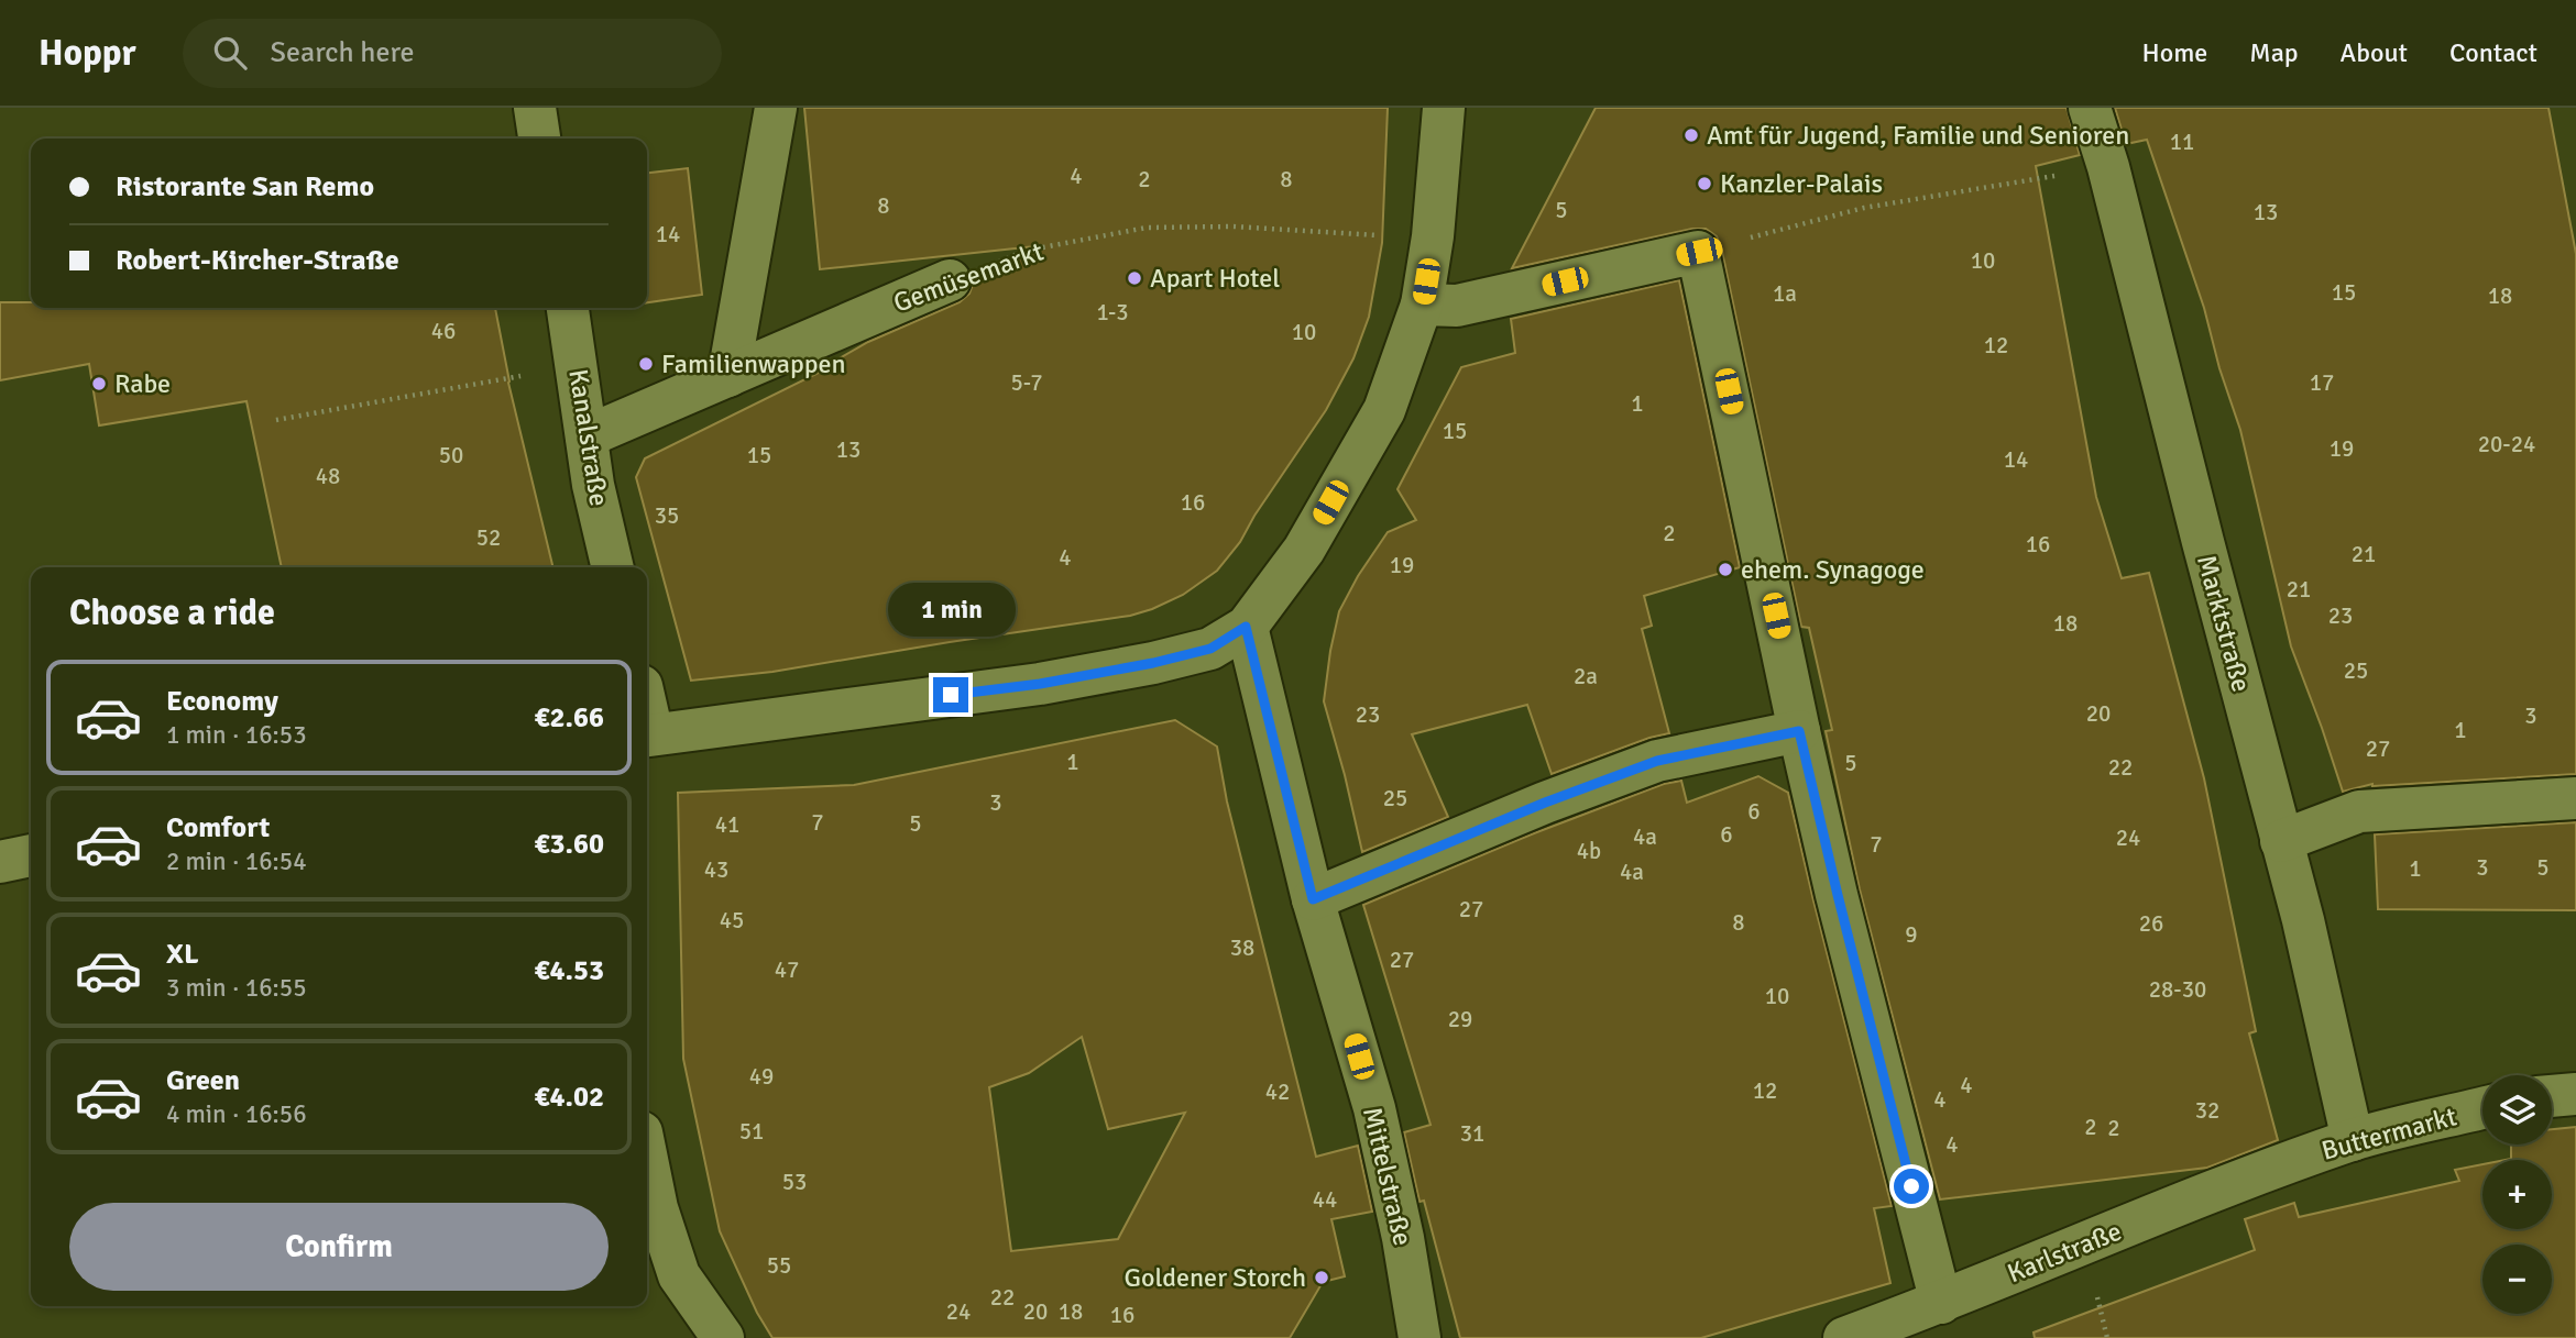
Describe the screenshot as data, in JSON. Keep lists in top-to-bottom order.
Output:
{
  "streets": {
    "street": [
      "Gemüsemarkt",
      "Kanalstraße",
      "Marktstraße",
      "Buttermarkt",
      "Mittelstraße",
      "Karlstraße"
    ]
  },
  "crossings": [
    ["Gemüsemarkt", "Kanalstraße"],
    ["Marktstraße", "Buttermarkt"],
    ["Buttermarkt", "Karlstraße"]
  ],
  "places": [
    "Amt für Jugend, Familie und Senioren",
    "Kanzler-Palais",
    "Apart Hotel",
    "Familienwappen",
    "Rabe",
    "ehem. Synagoge",
    "Goldener Storch"
  ],
  "house_numbers": [
    "11",
    "4",
    "2",
    "8",
    "8",
    "5",
    "13",
    "14",
    "10",
    "15",
    "1a",
    "18",
    "1-3",
    "46",
    "10",
    "12",
    "5-7",
    "17",
    "1",
    "15",
    "20-24",
    "19",
    "13",
    "50",
    "15",
    "14",
    "48",
    "16",
    "35",
    "2",
    "52",
    "16",
    "21",
    "4",
    "19",
    "21",
    "23",
    "18",
    "25",
    "2a",
    "20",
    "23",
    "3",
    "1",
    "27",
    "1",
    "5",
    "22",
    "25",
    "3",
    "6",
    "7",
    "5",
    "41",
    "6",
    "4a",
    "24",
    "7",
    "4b",
    "3",
    "5",
    "1",
    "43",
    "4a",
    "27",
    "45",
    "8",
    "26",
    "9",
    "38",
    "27",
    "47",
    "28-30",
    "10",
    "29",
    "49",
    "4",
    "12",
    "42",
    "4",
    "32",
    "2",
    "2",
    "51",
    "31",
    "4",
    "53",
    "44",
    "55",
    "22",
    "24",
    "20",
    "18",
    "16"
  ],
  "page": {
    "header": "Hoppr",
    "search": "Search here",
    "nav": [
      "Home",
      "Map",
      "About",
      "Contact"
    ],
    "banner": ["Ristorante San Remo", "Robert-Kircher-Straße"],
    "heading": "Choose a ride",
    "bubble": "1 min",
    "list": [
      {
        "name": "Economy",
        "note": "1 min · 16:53",
        "value": "€2.66"
      },
      {
        "name": "Comfort",
        "note": "2 min · 16:54",
        "value": "€3.60"
      },
      {
        "name": "XL",
        "note": "3 min · 16:55",
        "value": "€4.53"
      },
      {
        "name": "Green",
        "note": "4 min · 16:56",
        "value": "€4.02"
      }
    ],
    "map_buttons": ["+", "−"],
    "buttons": "Confirm"
  }
}
